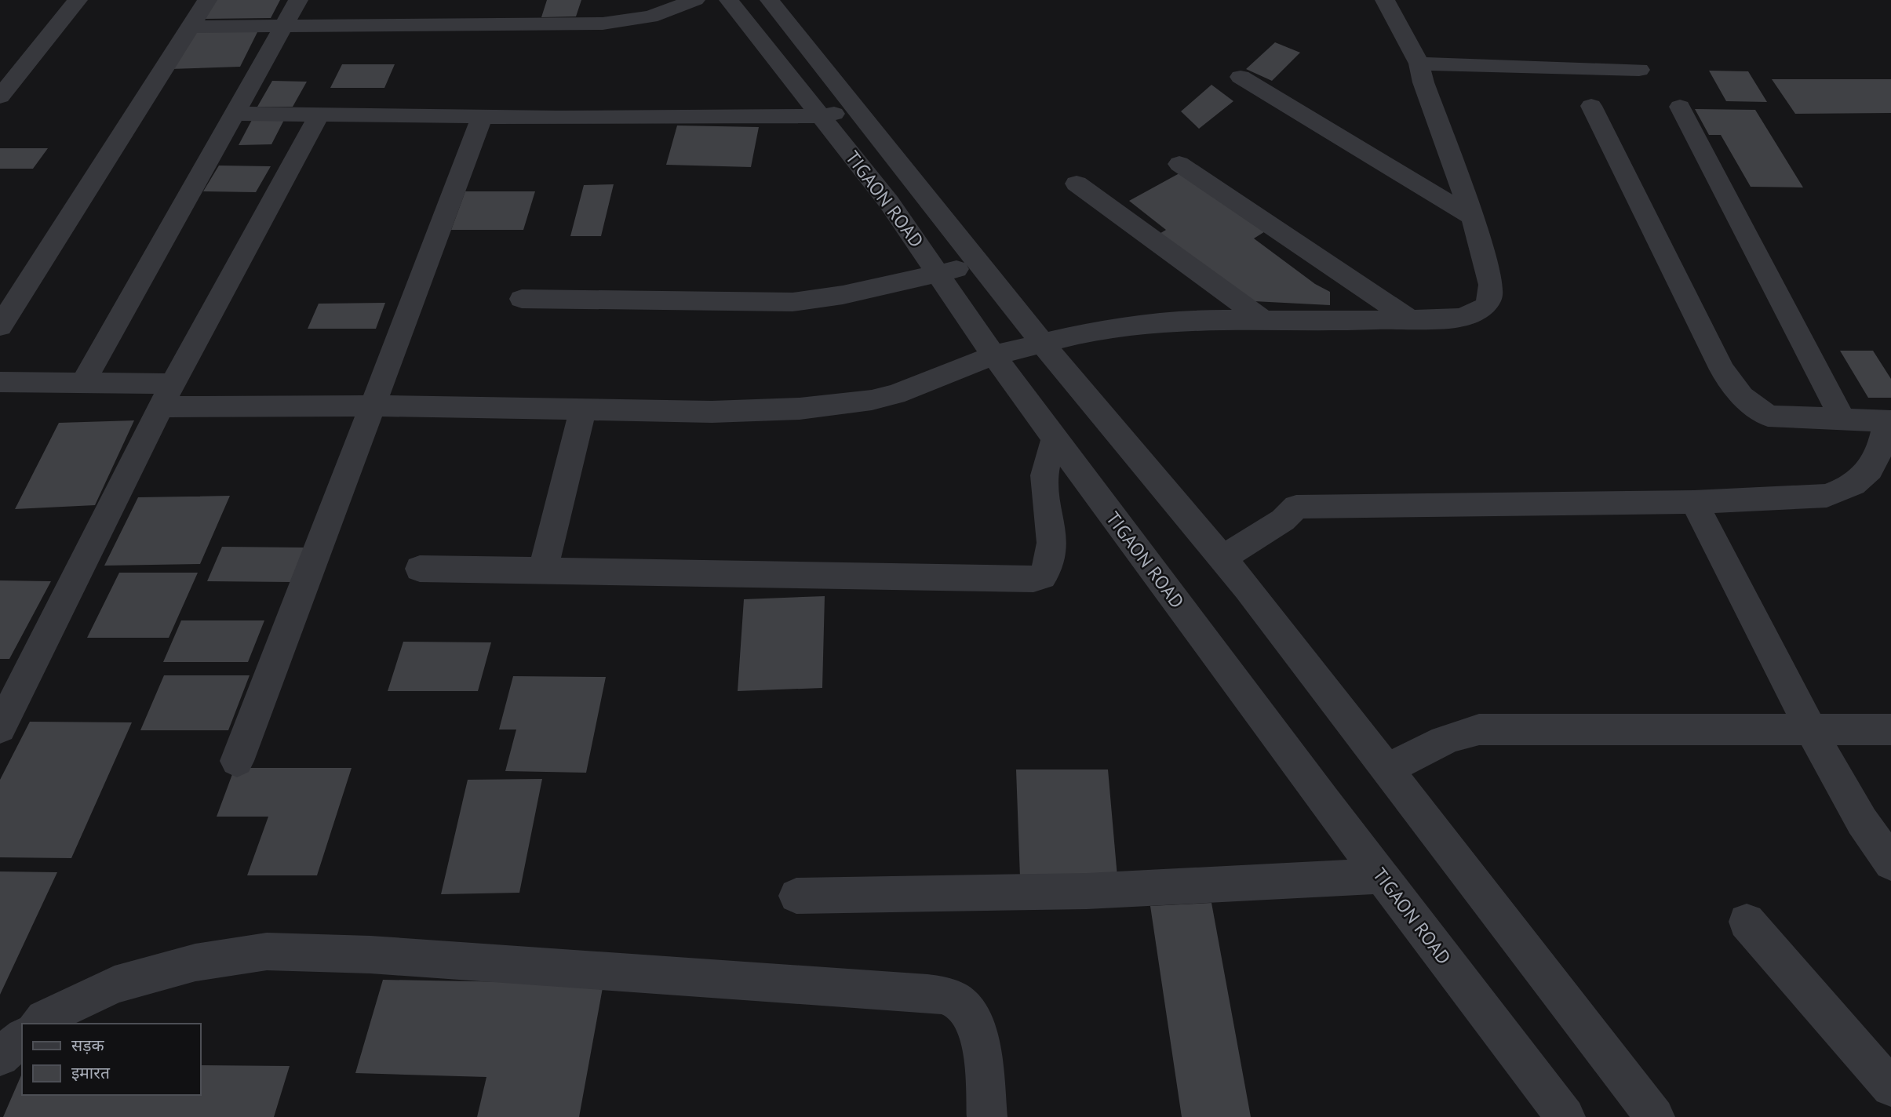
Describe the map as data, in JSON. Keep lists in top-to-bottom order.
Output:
{
  "streets": {
    "street": ["TIGAON ROAD"]
  },
  "legend": ["सड़क", "इमारत"]
}
